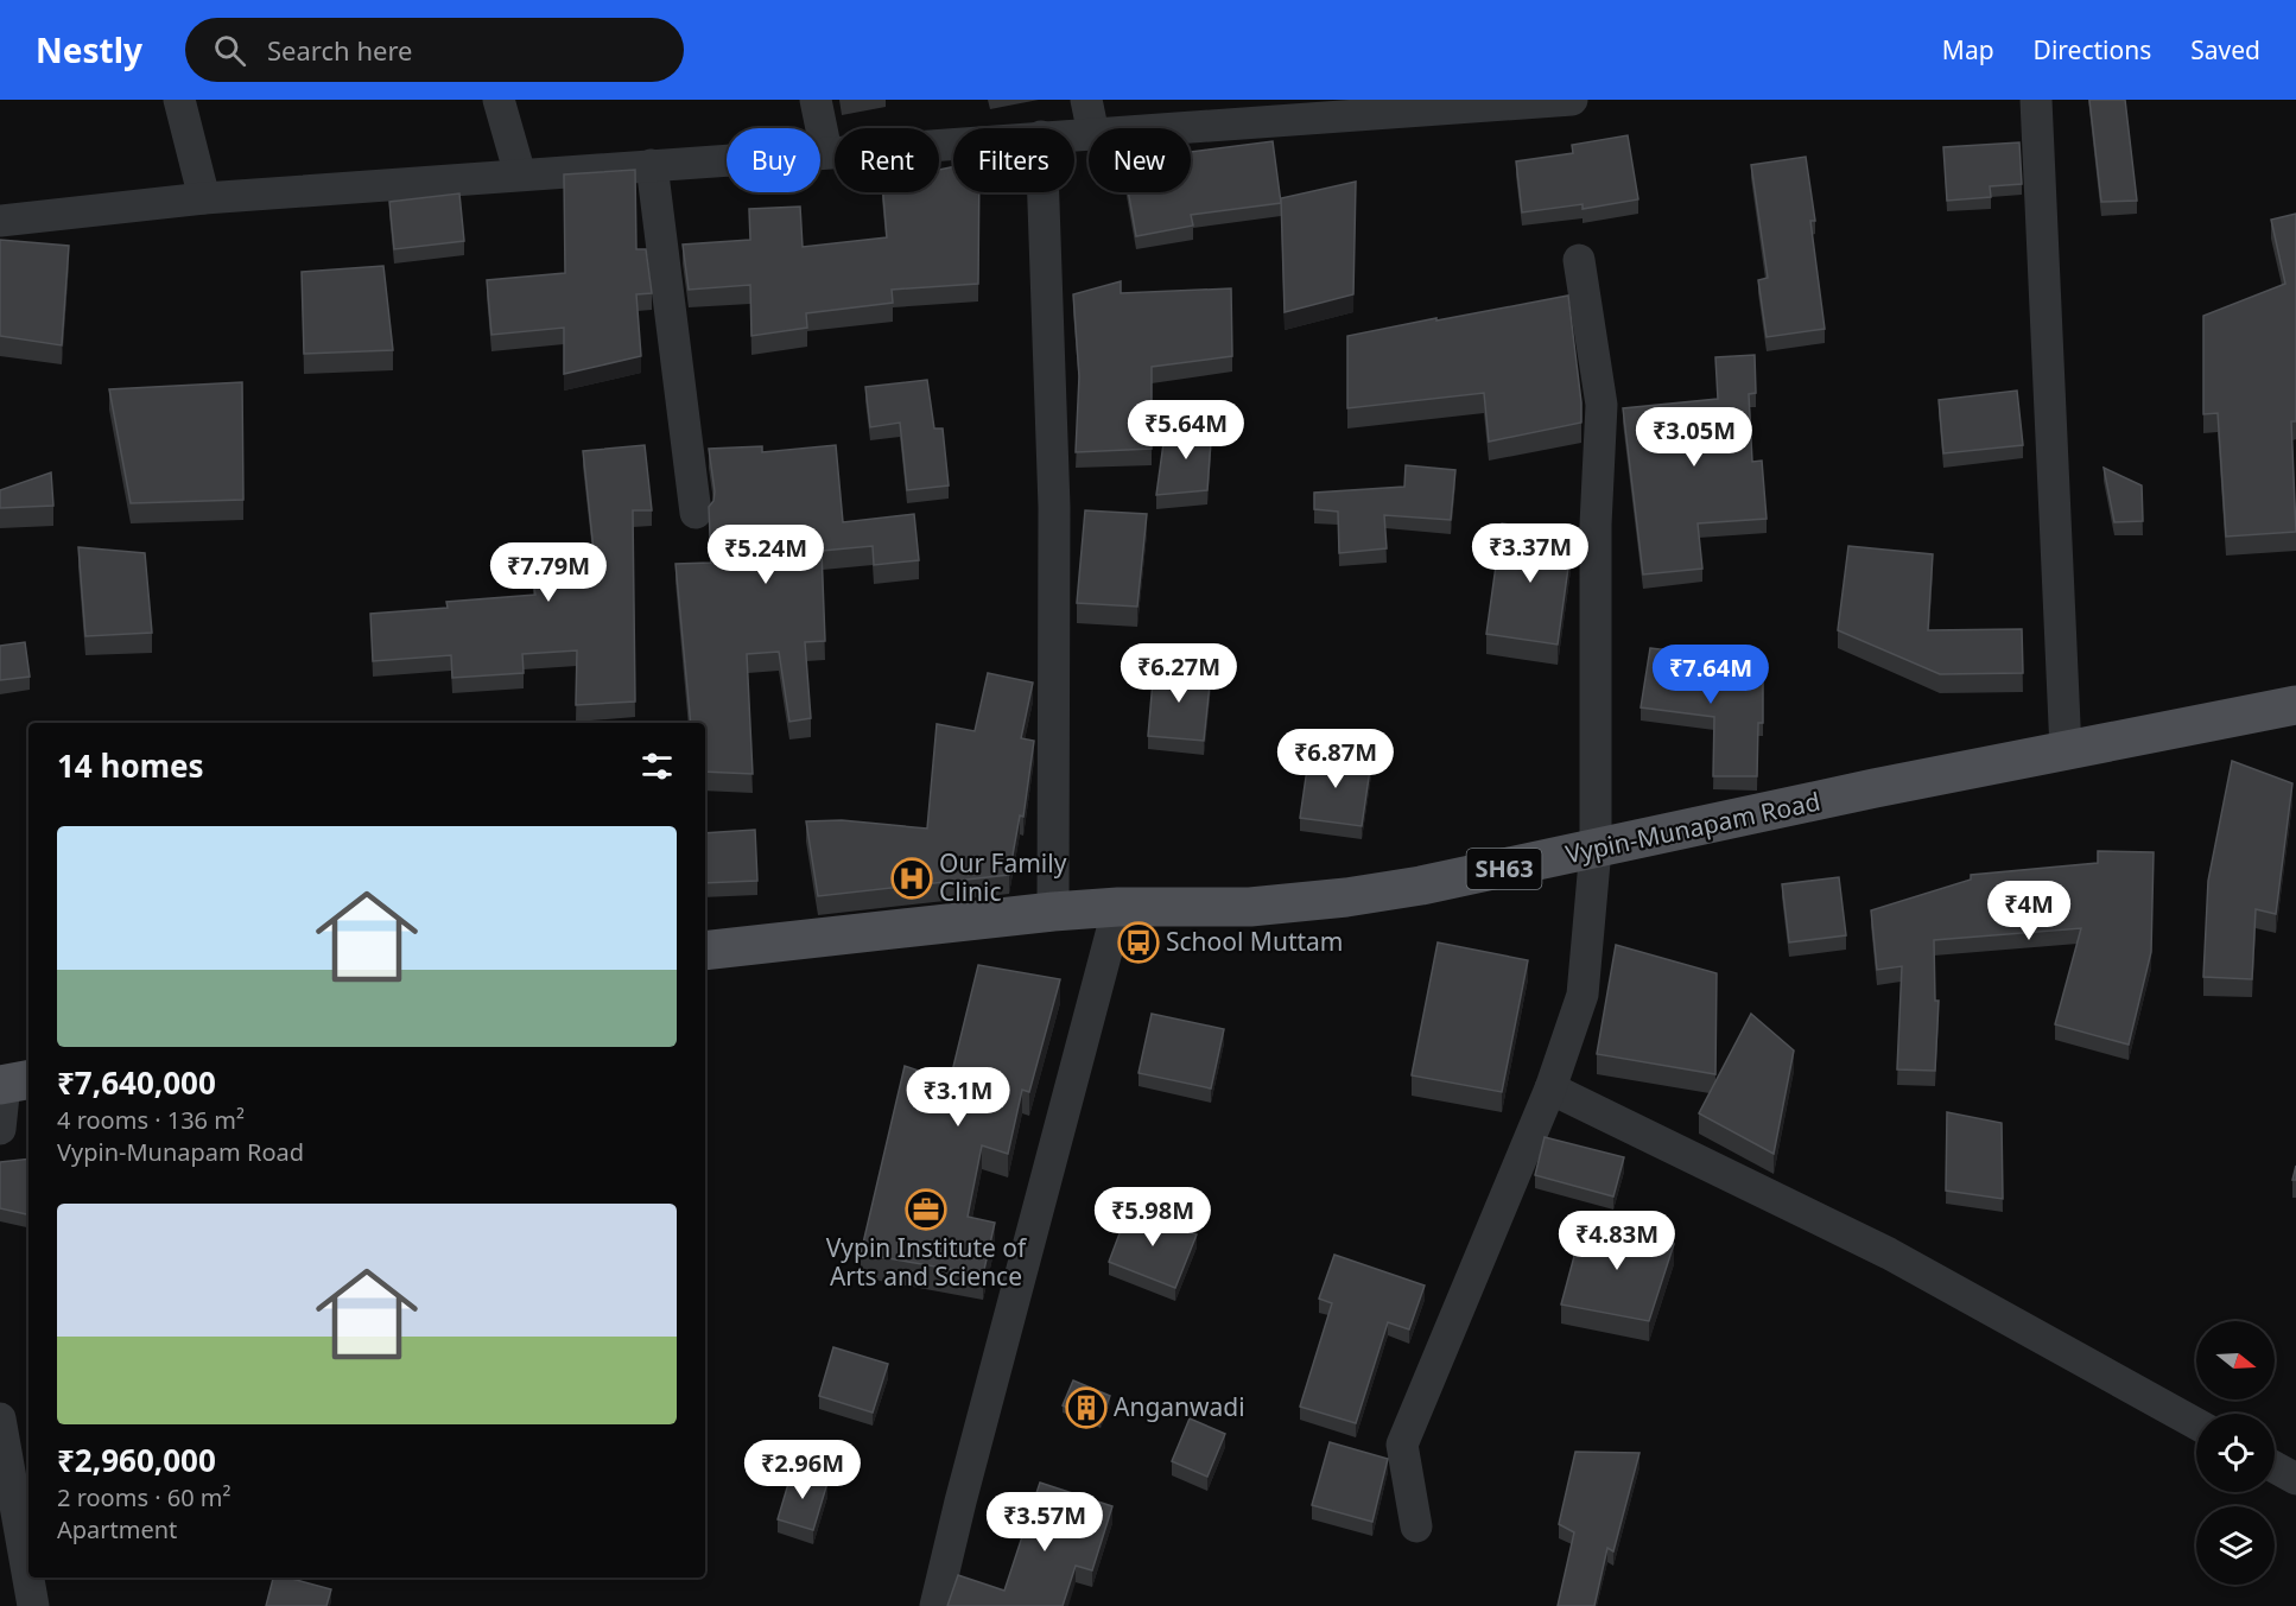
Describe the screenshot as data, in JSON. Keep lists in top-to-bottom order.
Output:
{
  "streets": {
    "main road": ["Vypin-Munapam Road", "SH63"]
  },
  "places": {
    "hospital": ["Our Family Clinic"],
    "bus stop": ["School Muttam"],
    "office": ["Vypin Institute of Arts and Science"],
    "building": ["Anganwadi"]
  },
  "north": "right",
  "page": {
    "header": "Nestly",
    "search": "Search here",
    "nav": ["Map", "Directions", "Saved"],
    "chip": [
      "Buy",
      "Rent",
      "Filters",
      "New"
    ],
    "price": [
      "₹5.64M",
      "₹3.05M",
      "₹3.37M",
      "₹5.24M",
      "₹7.79M",
      "₹6.27M",
      "₹7.64M",
      "₹6.87M",
      "₹4M",
      "₹3.1M",
      "₹5.98M",
      "₹4.83M",
      "₹2.96M",
      "₹3.57M"
    ],
    "heading": "14 homes",
    "list": [
      {
        "name": "₹7,640,000",
        "note": "4 rooms · 136 m² · Vypin-Munapam Road"
      },
      {
        "name": "₹2,960,000",
        "note": "2 rooms · 60 m² · Apartment"
      }
    ]
  }
}
